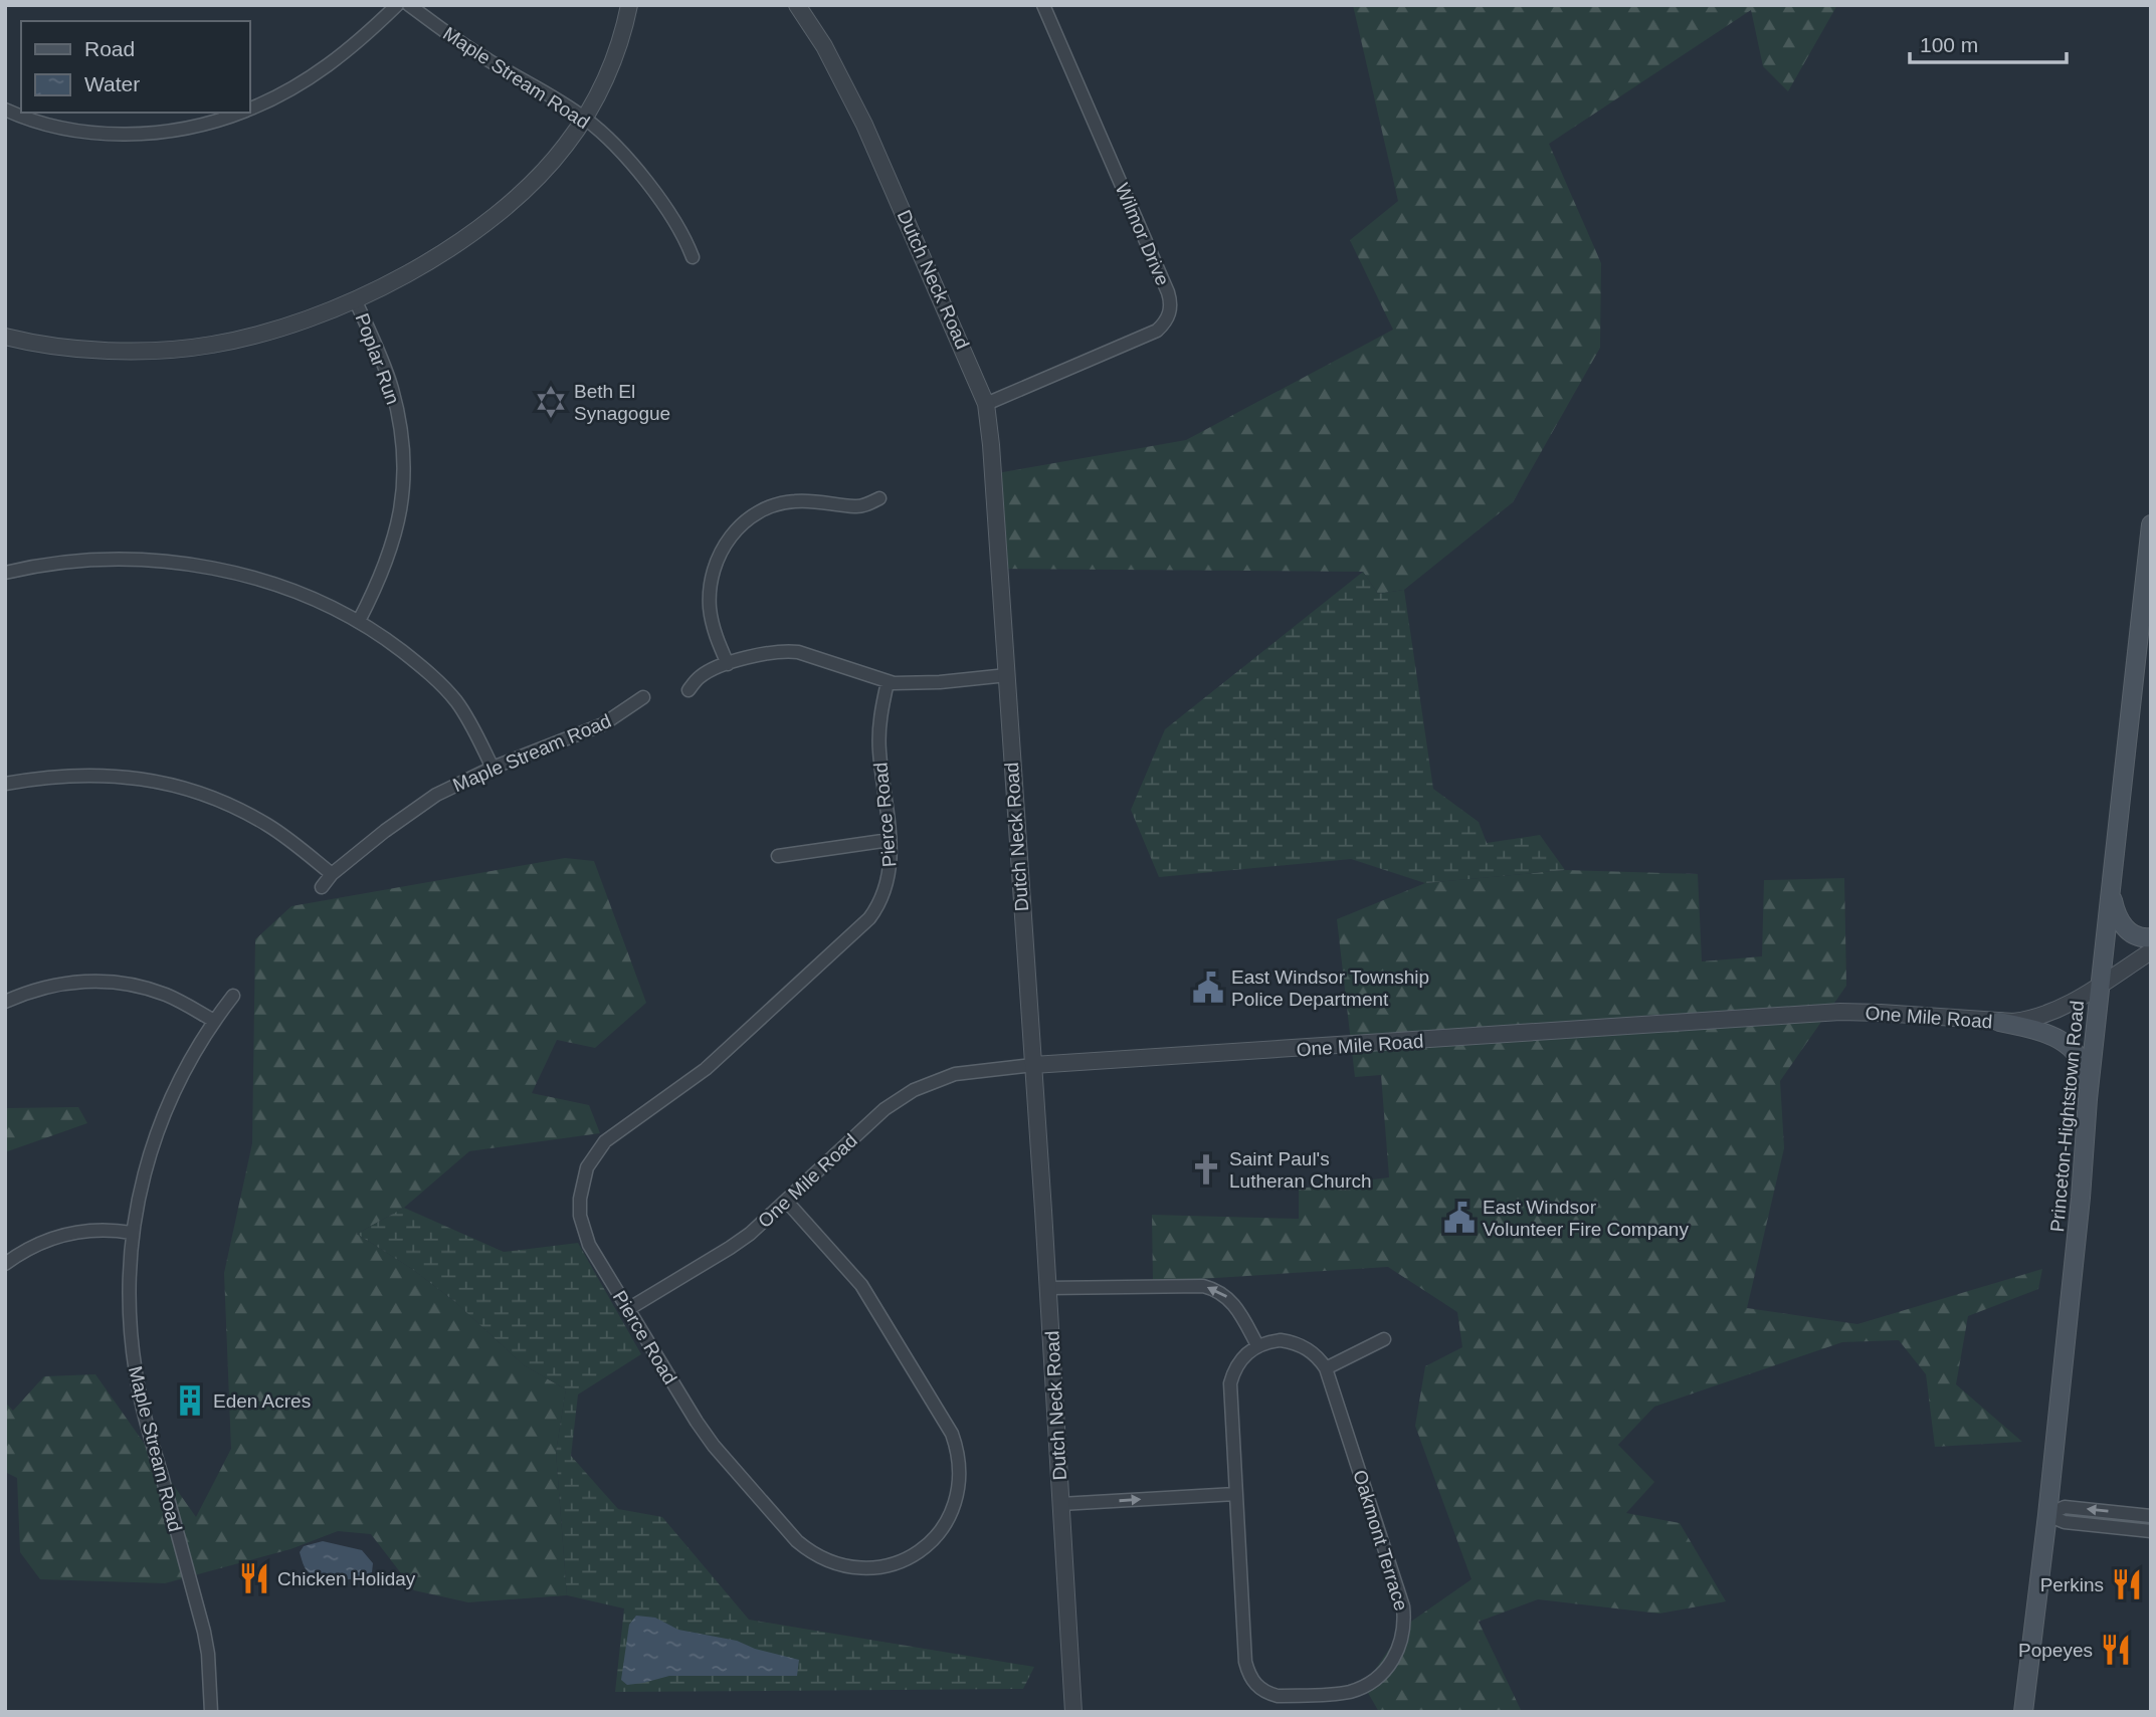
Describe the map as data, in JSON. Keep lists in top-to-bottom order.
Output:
{
  "streets": {
    "main road": ["Princeton-Hightstown Road"],
    "street": [
      "Maple Stream Road",
      "Wilmor Drive",
      "Dutch Neck Road",
      "Poplar Run",
      "Pierce Road",
      "One Mile Road",
      "Oakmont Terrace"
    ]
  },
  "crossings": [
    ["Wilmor Drive", "Dutch Neck Road"],
    ["Dutch Neck Road", "One Mile Road"],
    ["Pierce Road", "One Mile Road"],
    ["One Mile Road", "Princeton-Hightstown Road"]
  ],
  "places": {
    "synagogue": ["Beth El Synagogue"],
    "public building": ["East Windsor Township Police Department", "East Windsor Volunteer Fire Company"],
    "church": ["Saint Paul's Lutheran Church"],
    "building": ["Eden Acres"],
    "restaurant": ["Chicken Holiday", "Perkins", "Popeyes"]
  },
  "legend": ["Road", "Water"],
  "scale_bar": "100 m"
}
